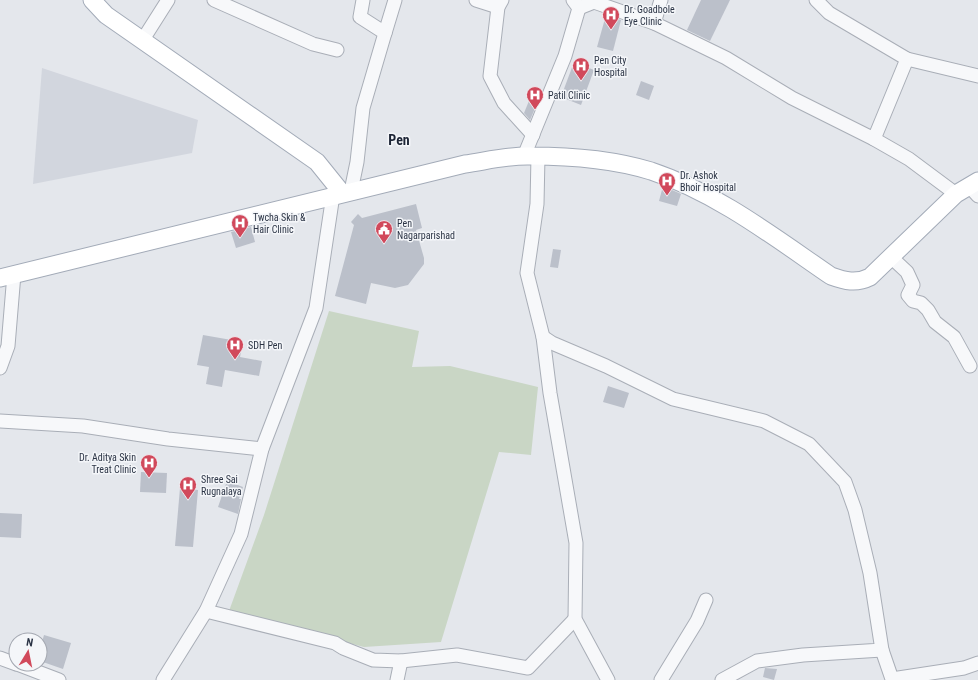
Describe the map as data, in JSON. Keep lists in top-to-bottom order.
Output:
{
  "districts": ["Pen"],
  "places": {
    "hospital": [
      "Dr. Goadbole Eye Clinic",
      "Pen City Hospital",
      "Patil Clinic",
      "Dr. Ashok Bhoir Hospital",
      "Twcha Skin & Hair Clinic",
      "SDH Pen",
      "Dr. Aditya Skin Treat Clinic",
      "Shree Sai Rugnalaya"
    ],
    "public building": ["Pen Nagarparishad"]
  },
  "north": "top"
}
